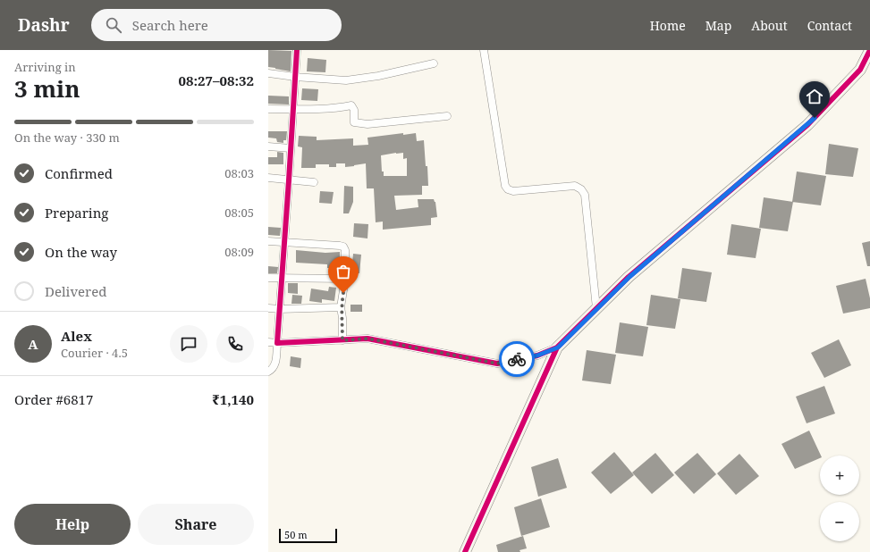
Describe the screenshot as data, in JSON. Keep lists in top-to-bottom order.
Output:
{
  "scale_bar": "50 m",
  "page": {
    "header": "Dashr",
    "search": "Search here",
    "nav": [
      "Home",
      "Map",
      "About",
      "Contact"
    ],
    "heading": ["3 min", "Arriving in", "08:27–08:32"],
    "panel": [
      "Alex",
      "Courier · 4.5",
      "Order #6817",
      "₹1,140"
    ],
    "bar": "On the way · 330 m",
    "list": [
      ["Confirmed", "08:03"],
      ["Preparing", "08:05"],
      ["On the way", "08:09"],
      "Delivered"
    ],
    "round": "A",
    "map_buttons": ["+", "−"],
    "buttons": ["Help", "Share"],
    "scale": "50 m"
  }
}
